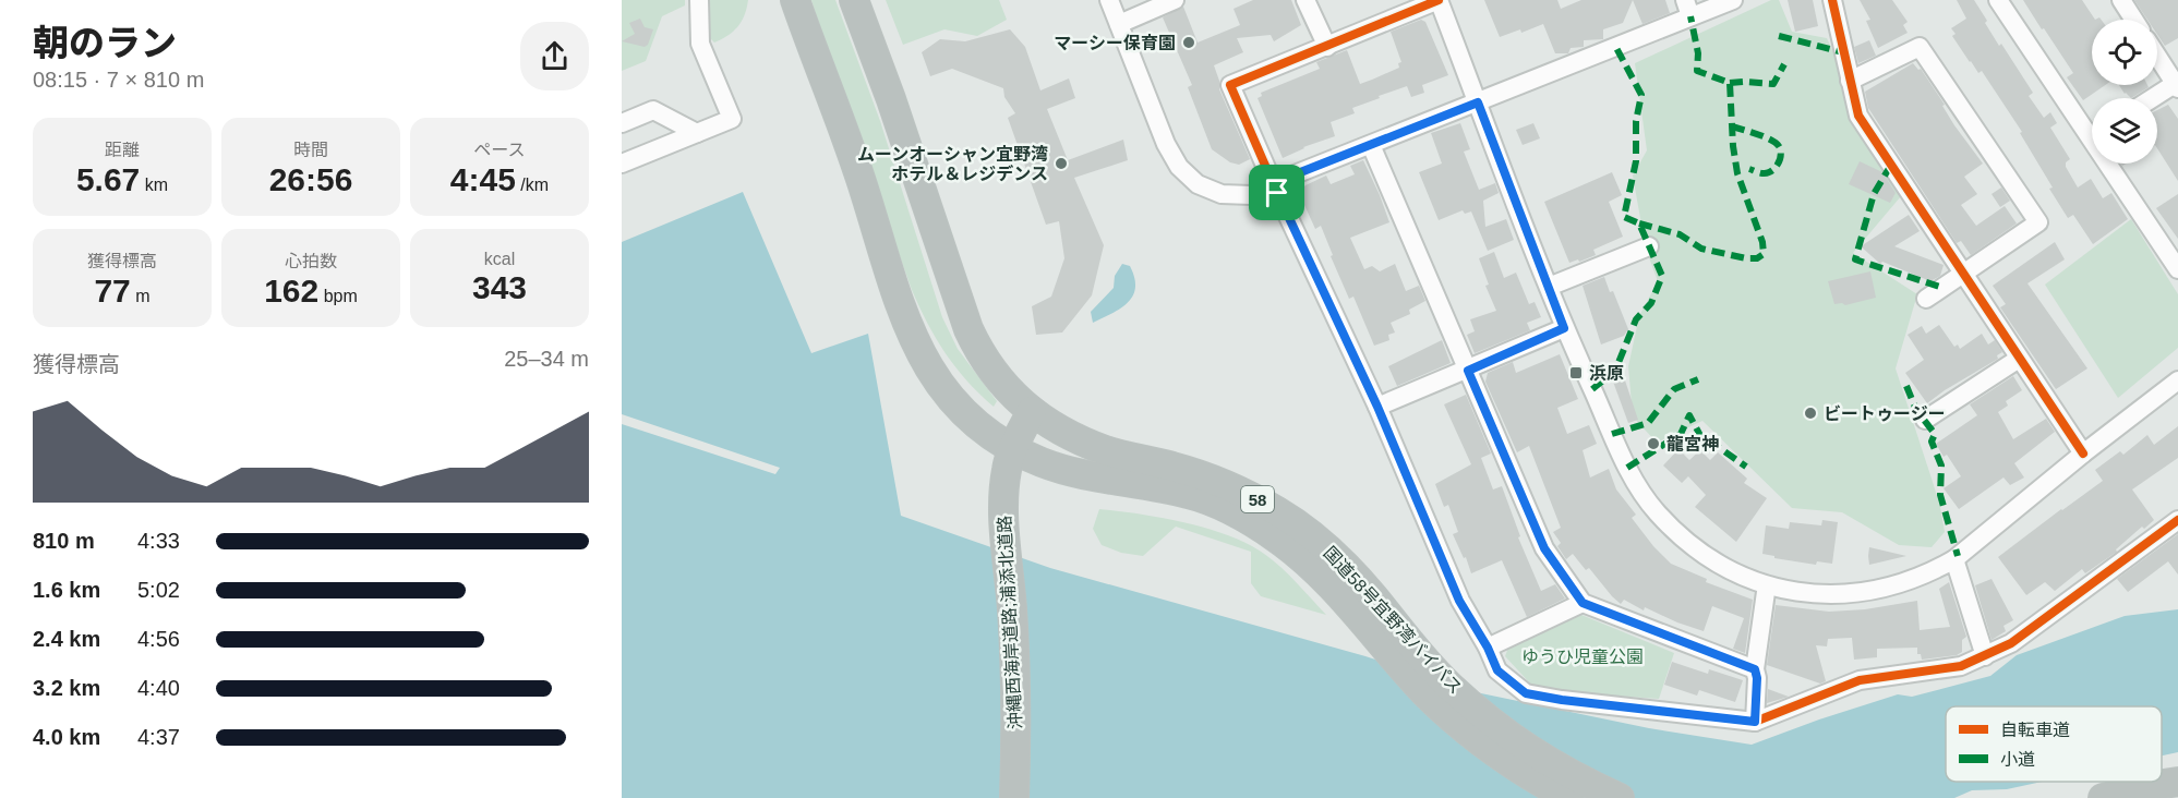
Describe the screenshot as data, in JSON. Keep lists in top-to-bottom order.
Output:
{
  "streets": {
    "highway": ["58", "国道58号宜野湾バイパス", "沖縄西海岸道路;浦添北道路"]
  },
  "crossings": [
    ["国道58号宜野湾バイパス", "沖縄西海岸道路;浦添北道路"]
  ],
  "parks": ["ゆうひ児童公園"],
  "places": {
    "other": [
      "マーシー保育園",
      "ムーンオーシャン宜野湾 ホテル＆レジデンス",
      "ビートゥージー",
      "龍宮神"
    ],
    "transit": ["浜原"]
  },
  "legend": ["自転車道", "小道"],
  "page": {
    "heading": ["朝のラン", "08:15 · 7 × 810 m"],
    "stats": [
      ["距離", "5.67 km"],
      ["時間", "26:56"],
      ["ペース", "4:45 /km"],
      ["獲得標高", "77 m"],
      ["心拍数", "162 bpm"],
      ["kcal", "343"]
    ],
    "chart": ["獲得標高", "25–34 m"],
    "list": [
      {
        "name": "810 m",
        "note": "4:33"
      },
      {
        "name": "1.6 km",
        "note": "5:02"
      },
      {
        "name": "2.4 km",
        "note": "4:56"
      },
      {
        "name": "3.2 km",
        "note": "4:40"
      },
      {
        "name": "4.0 km",
        "note": "4:37"
      }
    ]
  }
}
